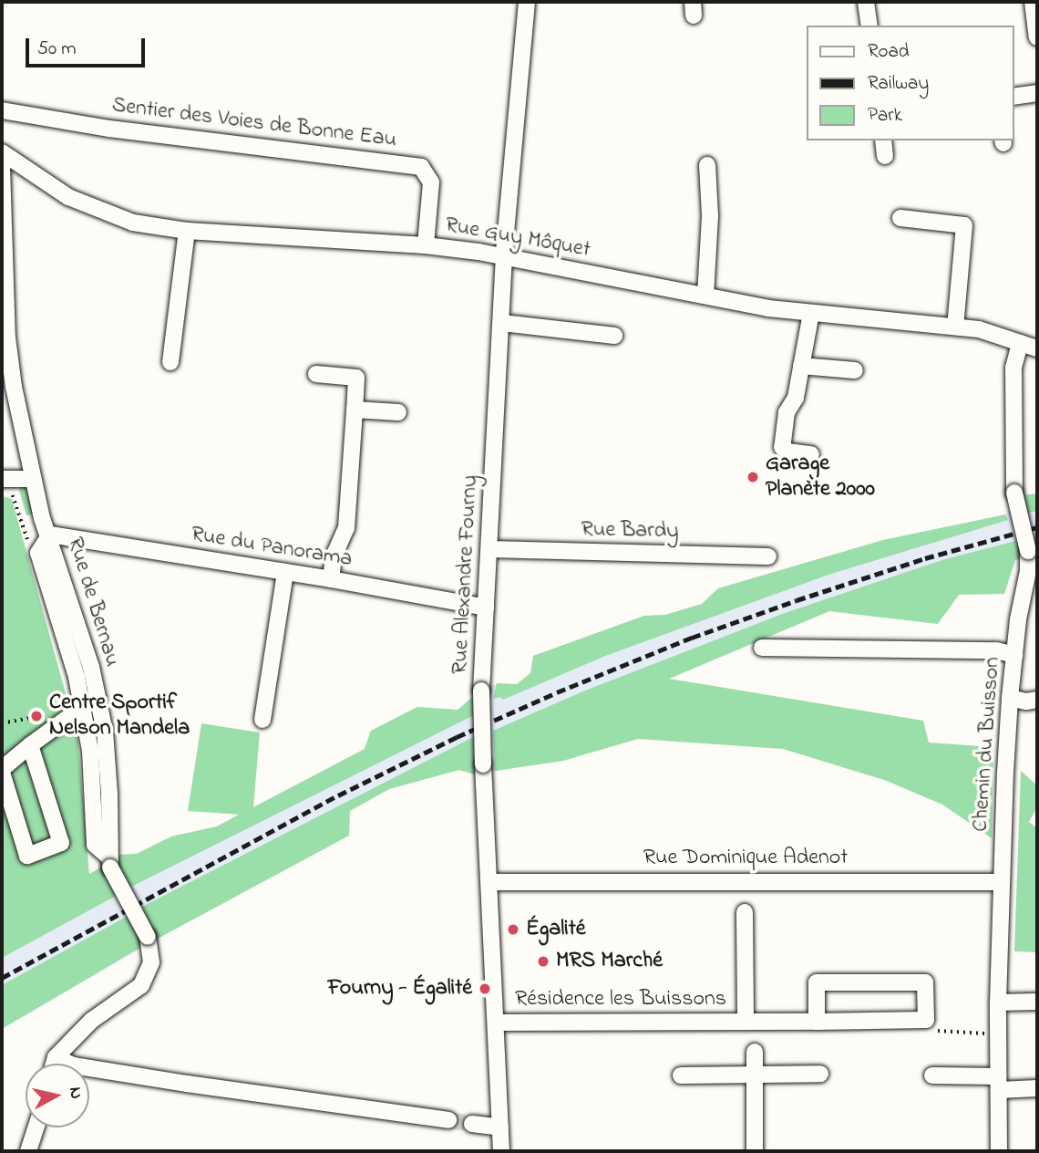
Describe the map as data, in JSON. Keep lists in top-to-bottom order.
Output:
{
  "streets": {
    "street": [
      "Sentier des Voies de Bonne Eau",
      "Rue Guy Môquet",
      "Rue Bardy",
      "Rue du Panorama",
      "Rue Alexandre Fourny",
      "Rue de Bernau",
      "Chemin du Buisson",
      "Rue Dominique Adenot",
      "Résidence les Buissons"
    ]
  },
  "crossings": [
    ["Sentier des Voies de Bonne Eau", "Rue Guy Môquet"],
    ["Rue Guy Môquet", "Rue Alexandre Fourny"],
    ["Rue Guy Môquet", "Chemin du Buisson"],
    ["Rue Bardy", "Rue Alexandre Fourny"],
    ["Rue du Panorama", "Rue Alexandre Fourny"],
    ["Rue du Panorama", "Rue de Bernau"],
    ["Rue Alexandre Fourny", "Rue Dominique Adenot"],
    ["Rue Alexandre Fourny", "Résidence les Buissons"],
    ["Chemin du Buisson", "Rue Dominique Adenot"]
  ],
  "places": [
    "Garage Planète 2000",
    "Centre Sportif Nelson Mandela",
    "Égalité",
    "MRS Marché",
    "Fourny - Égalité"
  ],
  "legend": ["Road", "Railway", "Park"],
  "scale_bar": "50 m",
  "north": "right"
}
